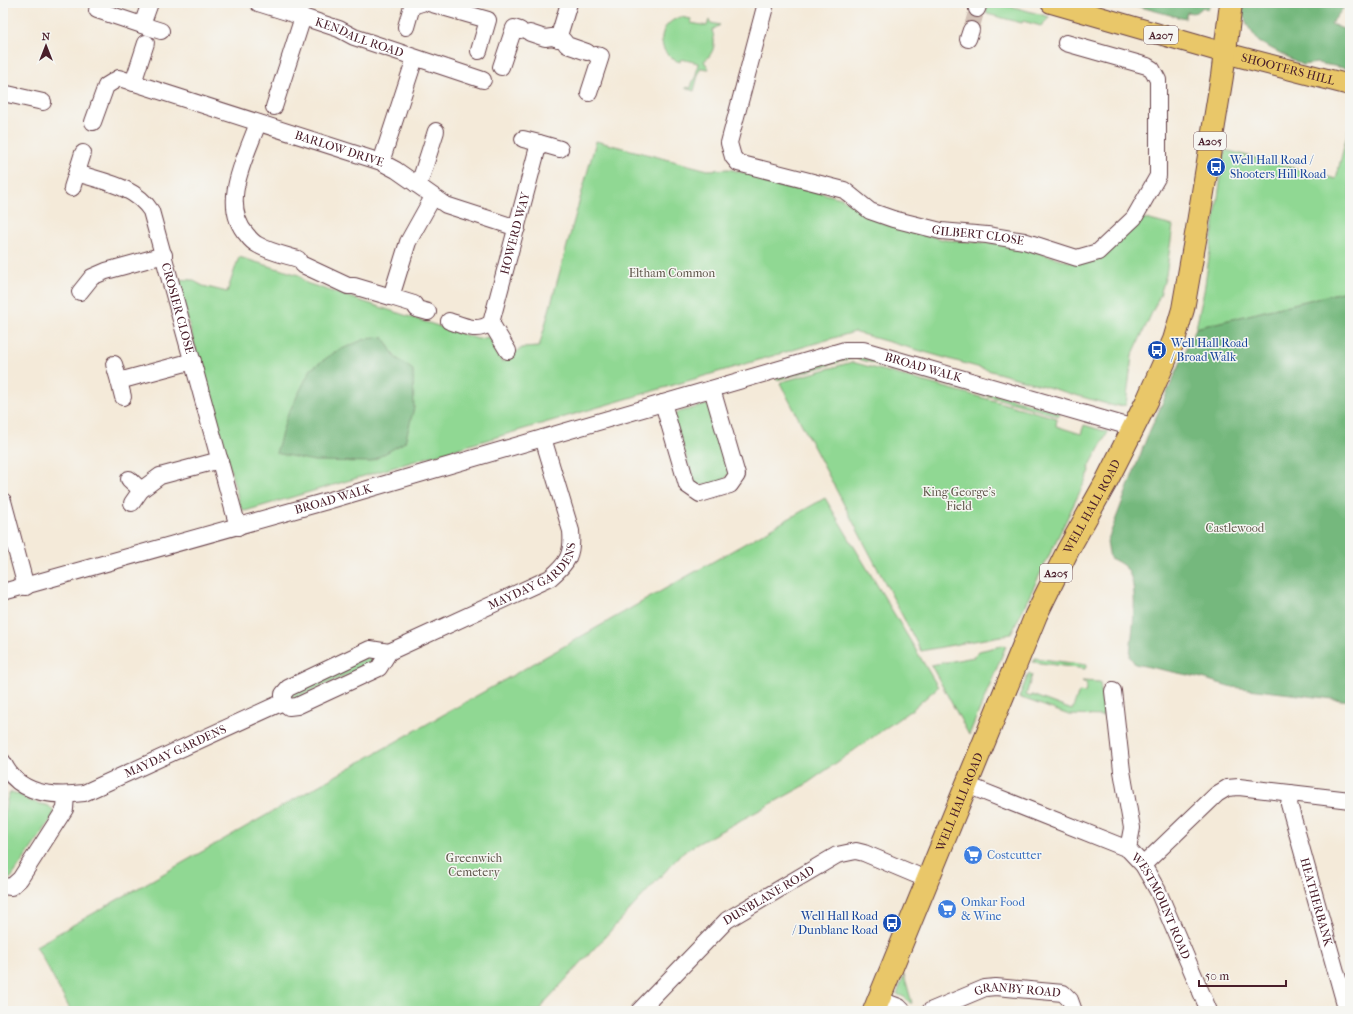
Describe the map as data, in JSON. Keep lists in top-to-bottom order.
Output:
{
  "streets": {
    "highway": ["A205", "WELL HALL ROAD"],
    "main road": ["A207", "SHOOTERS HILL"],
    "street": [
      "KENDALL ROAD",
      "BARLOW DRIVE",
      "HOWERD WAY",
      "GILBERT CLOSE",
      "CROSIER CLOSE",
      "BROAD WALK",
      "MAYDAY GARDENS",
      "DUNBLANE ROAD",
      "HEATHERBANK",
      "WESTMOUNT ROAD",
      "GRANBY ROAD"
    ]
  },
  "crossings": [
    ["A207", "SHOOTERS HILL"],
    ["A207", "A205"],
    ["A207", "WELL HALL ROAD"],
    ["KENDALL ROAD", "BARLOW DRIVE"],
    ["SHOOTERS HILL", "A205"],
    ["SHOOTERS HILL", "WELL HALL ROAD"],
    ["A205", "WELL HALL ROAD"],
    ["BARLOW DRIVE", "HOWERD WAY"],
    ["CROSIER CLOSE", "BROAD WALK"],
    ["BROAD WALK", "WELL HALL ROAD"],
    ["BROAD WALK", "MAYDAY GARDENS"],
    ["WELL HALL ROAD", "DUNBLANE ROAD"],
    ["WELL HALL ROAD", "WESTMOUNT ROAD"]
  ],
  "parks": [
    "Eltham Common",
    "King George's Field",
    "Castlewood",
    "Greenwich Cemetery"
  ],
  "places": {
    "bus stop": ["Well Hall Road / Shooters Hill Road", "Well Hall Road / Broad Walk", "Well Hall Road / Dunblane Road"],
    "supermarket": ["Costcutter", "Omkar Food & Wine"]
  },
  "scale_bar": "50 m",
  "north": "top"
}
